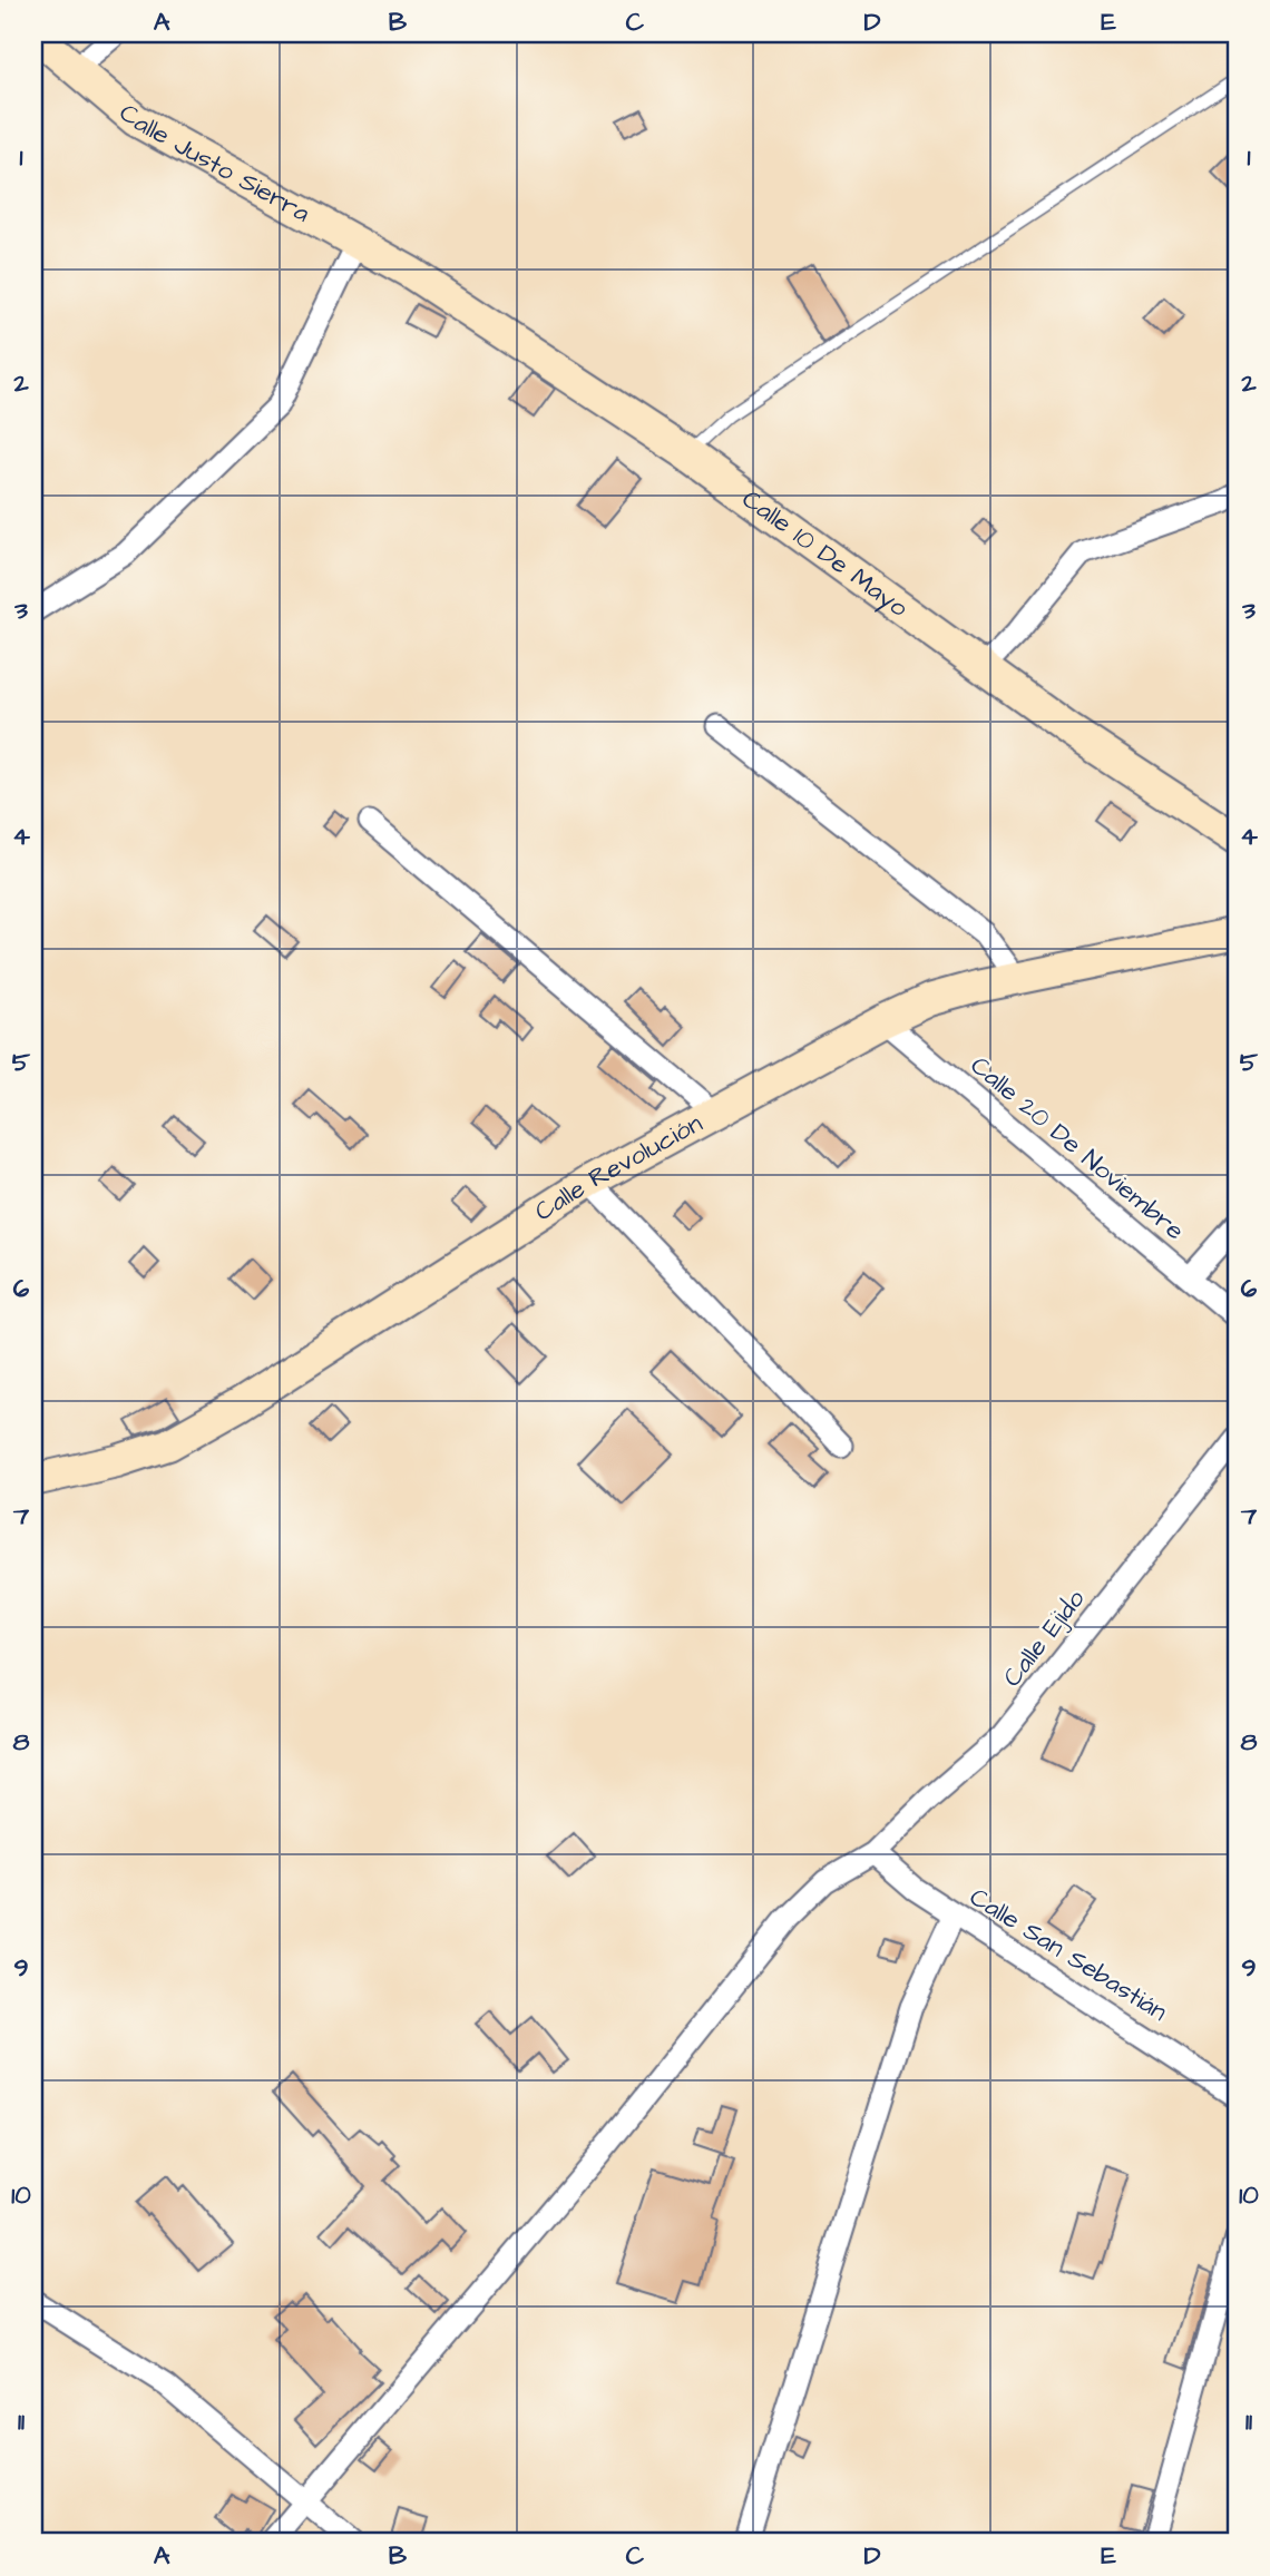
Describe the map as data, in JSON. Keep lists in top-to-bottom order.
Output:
{
  "streets": {
    "street": [
      "Calle Justo Sierra",
      "Calle 10 De Mayo",
      "Calle 20 De Noviembre",
      "Calle Revolución",
      "Calle Ejido",
      "Calle San Sebastián"
    ]
  },
  "crossings": [
    ["Calle Justo Sierra", "Calle 10 De Mayo"],
    ["Calle 20 De Noviembre", "Calle Revolución"],
    ["Calle Ejido", "Calle San Sebastián"]
  ],
  "grid": {
    "columns": [
      "A",
      "B",
      "C",
      "D",
      "E"
    ],
    "rows": [
      "1",
      "2",
      "3",
      "4",
      "5",
      "6",
      "7",
      "8",
      "9",
      "10",
      "11"
    ]
  }
}
